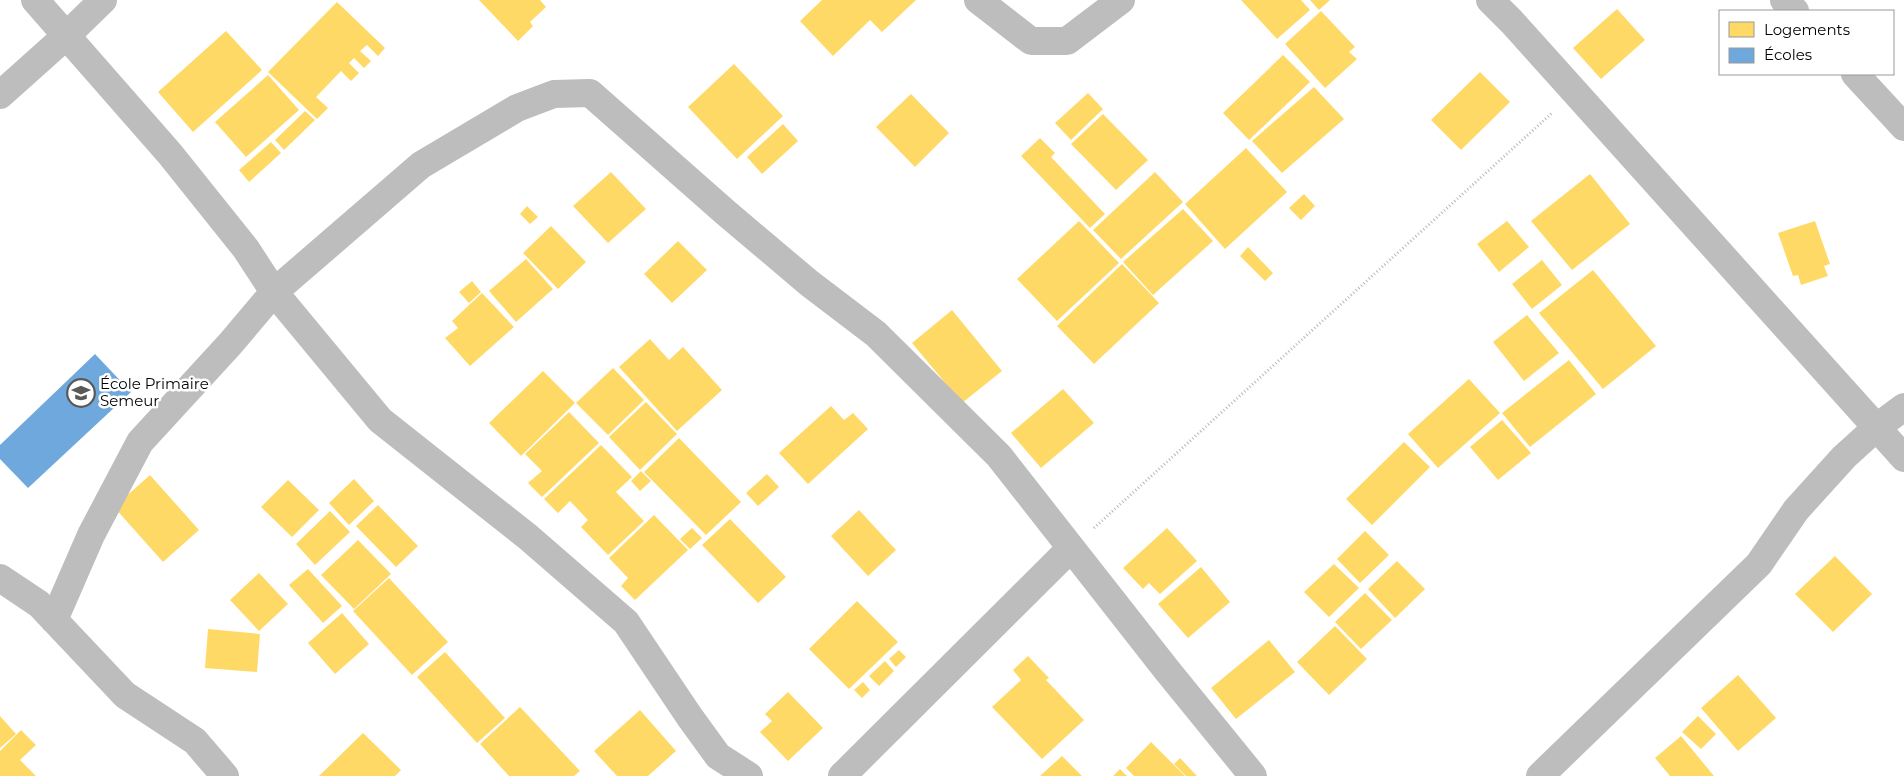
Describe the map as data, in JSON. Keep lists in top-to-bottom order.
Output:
{
  "places": {
    "school or university": ["École Primaire Semeur"]
  },
  "legend": ["Logements", "Écoles"]
}
